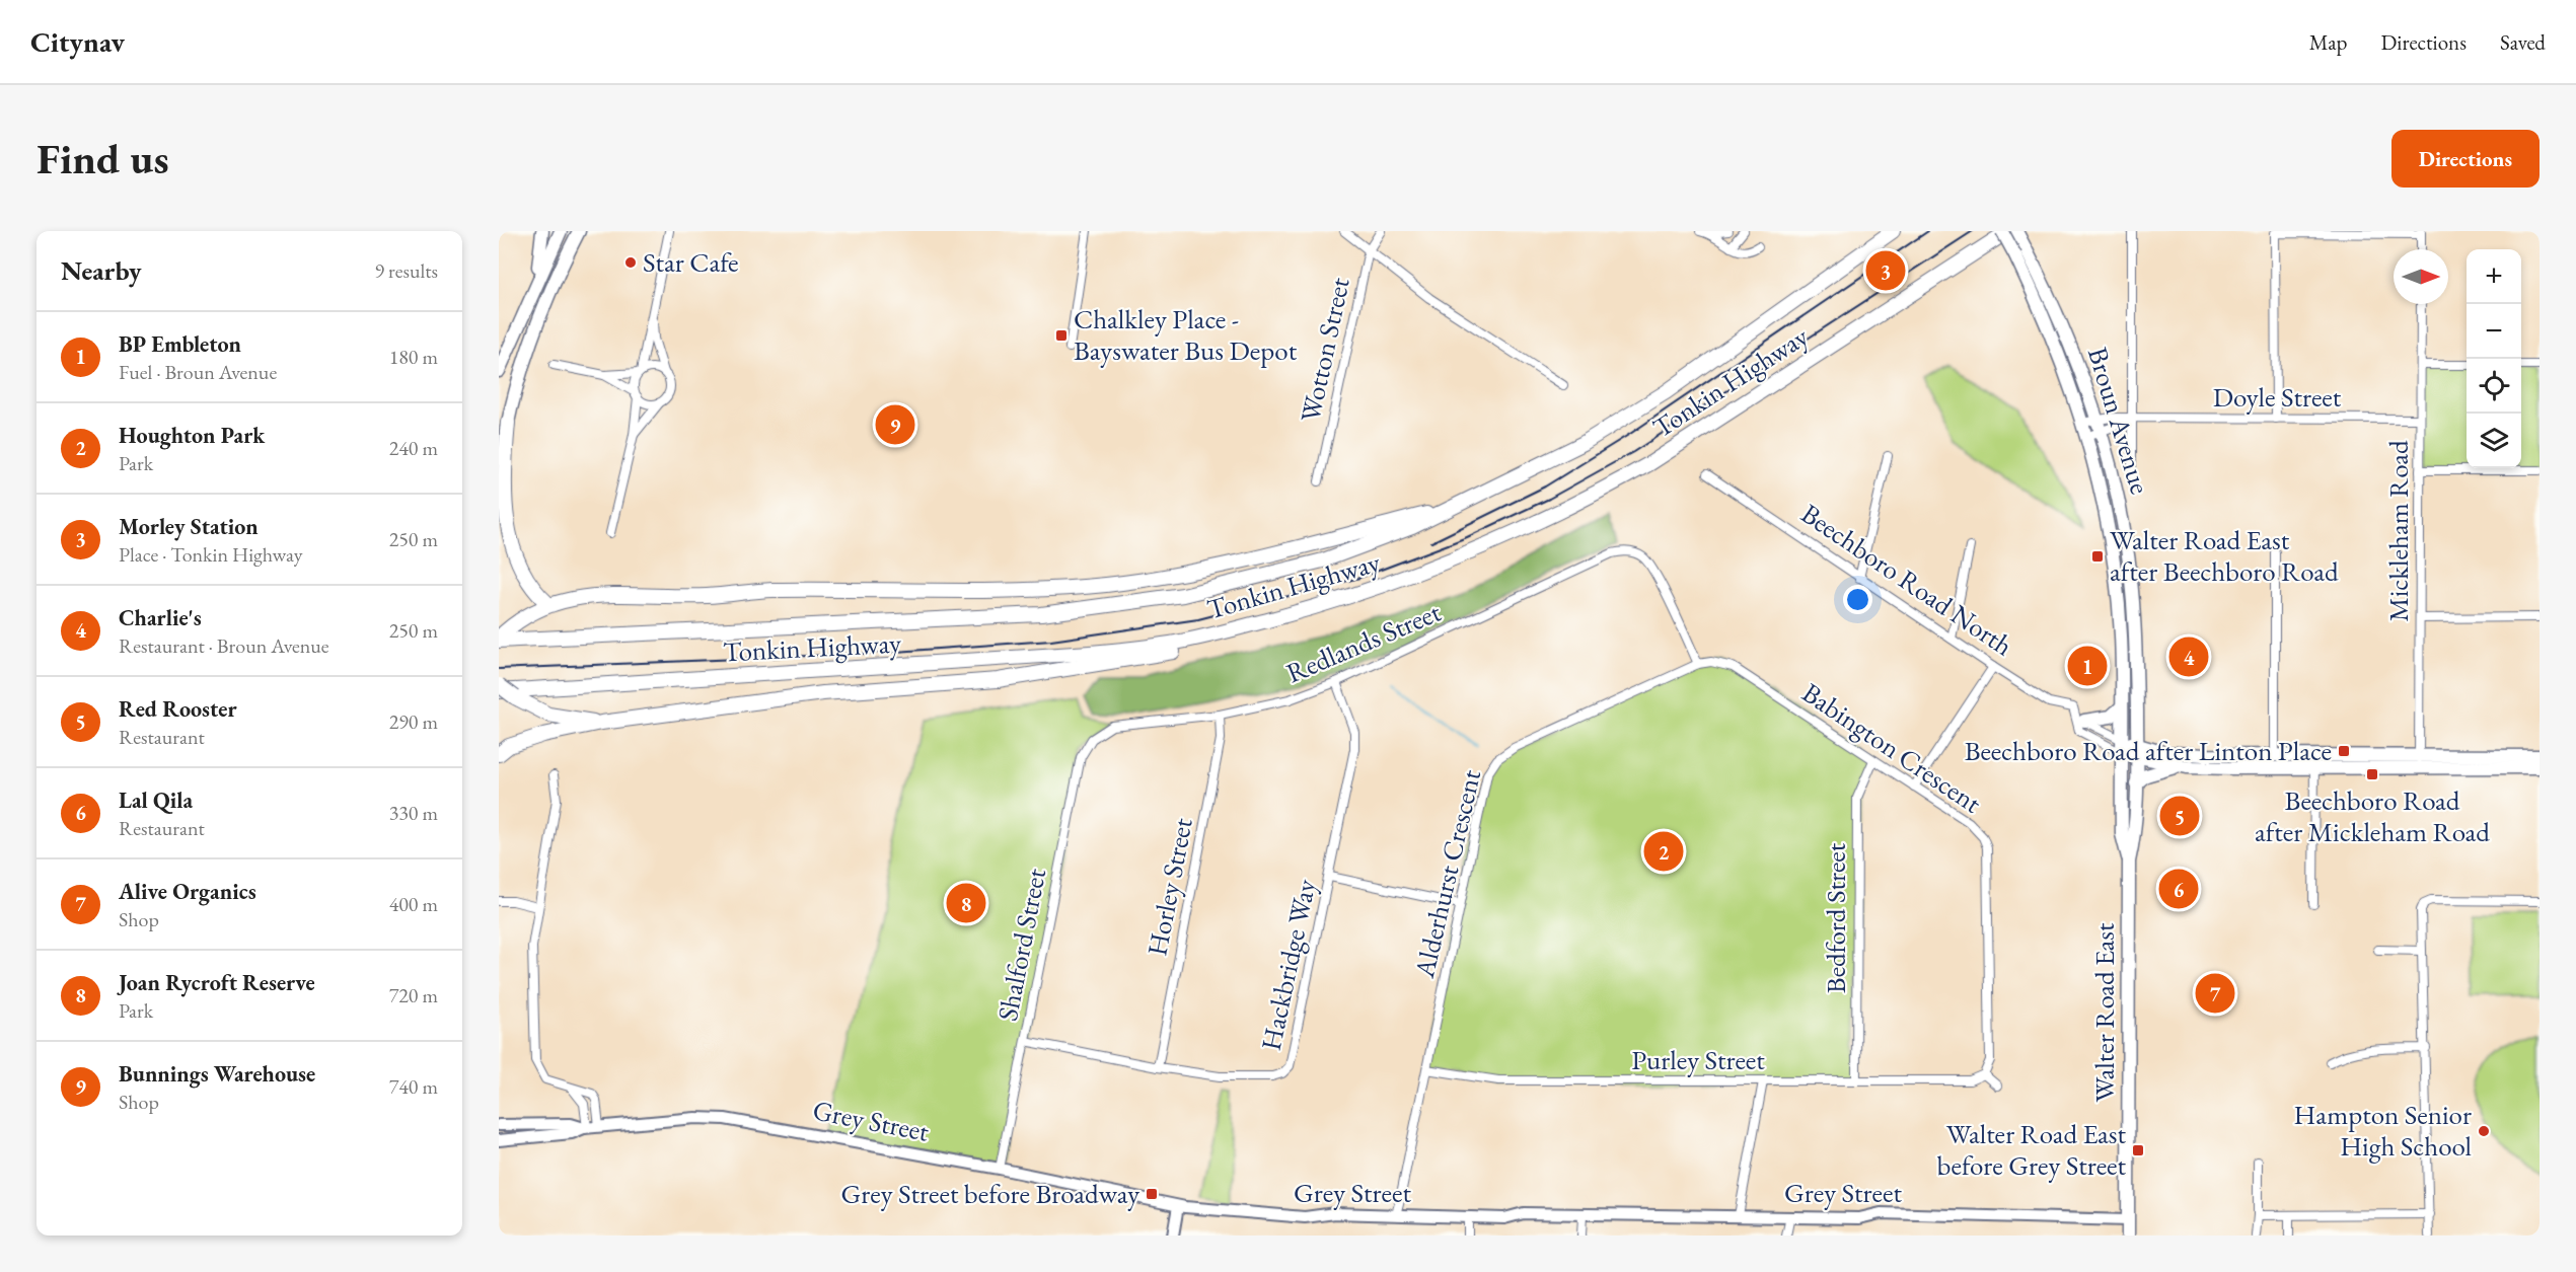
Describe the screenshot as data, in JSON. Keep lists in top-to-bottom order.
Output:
{
  "streets": {
    "highway": ["Tonkin Highway"],
    "main road": ["Broun Avenue", "Beechboro Road North", "Walter Road East"],
    "street": [
      "Wotton Street",
      "Doyle Street",
      "Mickleham Road",
      "Redlands Street",
      "Babington Crescent",
      "Alderhurst Crescent",
      "Horley Street",
      "Bedford Street",
      "Shalford Street",
      "Hackbridge Way",
      "Purley Street",
      "Grey Street"
    ]
  },
  "crossings": [
    ["Doyle Street", "Broun Avenue"],
    ["Doyle Street", "Mickleham Road"],
    ["Broun Avenue", "Beechboro Road North"],
    ["Broun Avenue", "Walter Road East"],
    ["Mickleham Road", "Beechboro Road North"],
    ["Beechboro Road North", "Walter Road East"],
    ["Redlands Street", "Babington Crescent"],
    ["Redlands Street", "Alderhurst Crescent"],
    ["Redlands Street", "Horley Street"],
    ["Redlands Street", "Shalford Street"],
    ["Redlands Street", "Hackbridge Way"],
    ["Babington Crescent", "Alderhurst Crescent"],
    ["Babington Crescent", "Bedford Street"],
    ["Babington Crescent", "Purley Street"],
    ["Alderhurst Crescent", "Purley Street"],
    ["Alderhurst Crescent", "Grey Street"],
    ["Horley Street", "Hackbridge Way"],
    ["Bedford Street", "Purley Street"],
    ["Shalford Street", "Hackbridge Way"],
    ["Shalford Street", "Grey Street"],
    ["Walter Road East", "Grey Street"]
  ],
  "places": {
    "other": ["Star Cafe", "Hampton Senior High School"],
    "transit": [
      "Chalkley Place - Bayswater Bus Depot",
      "Walter Road East after Beechboro Road",
      "Beechboro Road after Linton Place",
      "Beechboro Road after Mickleham Road",
      "Walter Road East before Grey Street",
      "Grey Street before Broadway"
    ]
  },
  "north": "right",
  "page": {
    "header": "Citynav",
    "nav": ["Map", "Directions", "Saved"],
    "buttons": "Directions",
    "title": "Find us",
    "heading": ["Nearby", "9 results"],
    "pins": [
      "3",
      "9",
      "4",
      "1",
      "5",
      "2",
      "6",
      "8",
      "7"
    ],
    "map_buttons": ["+", "−"],
    "list": [
      {
        "mark": "1",
        "name": "BP Embleton",
        "note": "Fuel · Broun Avenue",
        "value": "180 m"
      },
      {
        "mark": "2",
        "name": "Houghton Park",
        "note": "Park",
        "value": "240 m"
      },
      {
        "mark": "3",
        "name": "Morley Station",
        "note": "Place · Tonkin Highway",
        "value": "250 m"
      },
      {
        "mark": "4",
        "name": "Charlie's",
        "note": "Restaurant · Broun Avenue",
        "value": "250 m"
      },
      {
        "mark": "5",
        "name": "Red Rooster",
        "note": "Restaurant",
        "value": "290 m"
      },
      {
        "mark": "6",
        "name": "Lal Qila",
        "note": "Restaurant",
        "value": "330 m"
      },
      {
        "mark": "7",
        "name": "Alive Organics",
        "note": "Shop",
        "value": "400 m"
      },
      {
        "mark": "8",
        "name": "Joan Rycroft Reserve",
        "note": "Park",
        "value": "720 m"
      },
      {
        "mark": "9",
        "name": "Bunnings Warehouse",
        "note": "Shop",
        "value": "740 m"
      }
    ]
  }
}
